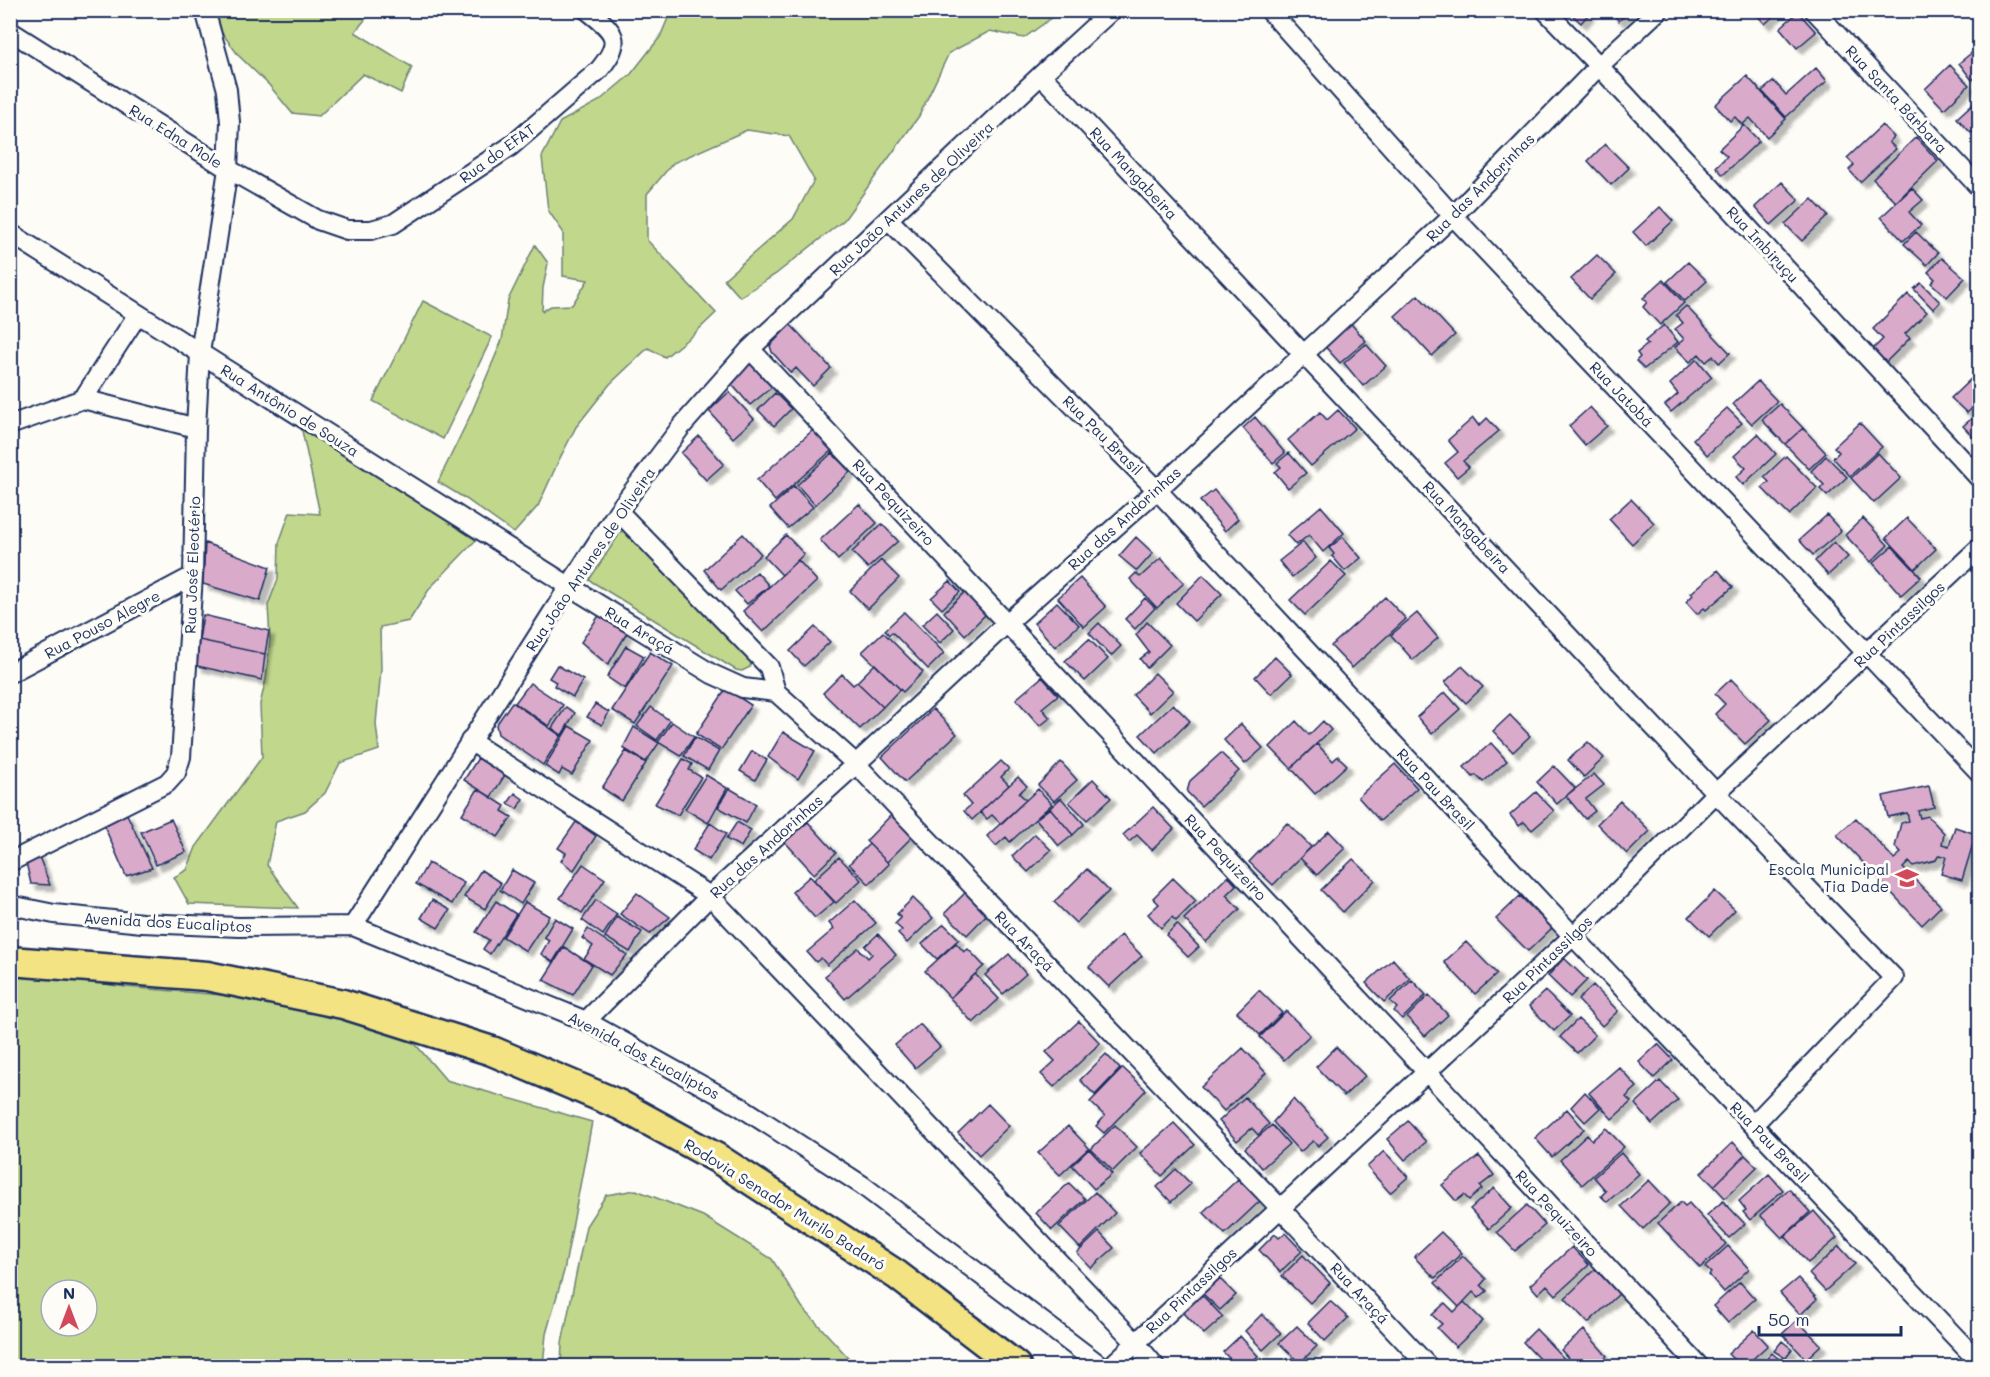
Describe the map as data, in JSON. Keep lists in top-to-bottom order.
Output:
{
  "streets": {
    "main road": ["Rodovia Senador Murilo Badaró"],
    "street": [
      "Rua Santa Bárbara",
      "Rua Edna Mole",
      "Rua do EFAT",
      "Rua Mangabeira",
      "Rua das Andorinhas",
      "Rua João Antunes de Oliveira",
      "Rua Imbiruçu",
      "Rua Jatobá",
      "Rua Antônio de Souza",
      "Rua Pau Brasil",
      "Rua Pequizeiro",
      "Rua José Eleotério",
      "Rua Pouso Alegre",
      "Rua Pintassilgos",
      "Rua Araçá",
      "Avenida dos Eucaliptos"
    ]
  },
  "crossings": [
    ["Rua Edna Mole", "Rua do EFAT"],
    ["Rua Edna Mole", "Rua José Eleotério"],
    ["Rua Mangabeira", "Rua das Andorinhas"],
    ["Rua Mangabeira", "Rua João Antunes de Oliveira"],
    ["Rua Mangabeira", "Rua Pau Brasil"],
    ["Rua Mangabeira", "Rua Pintassilgos"],
    ["Rua das Andorinhas", "Rua Imbiruçu"],
    ["Rua das Andorinhas", "Rua Jatobá"],
    ["Rua das Andorinhas", "Rua Pau Brasil"],
    ["Rua das Andorinhas", "Rua Pequizeiro"],
    ["Rua das Andorinhas", "Rua Araçá"],
    ["Rua das Andorinhas", "Avenida dos Eucaliptos"],
    ["Rua João Antunes de Oliveira", "Rua Antônio de Souza"],
    ["Rua João Antunes de Oliveira", "Rua Pau Brasil"],
    ["Rua João Antunes de Oliveira", "Rua Pequizeiro"],
    ["Rua João Antunes de Oliveira", "Rua Araçá"],
    ["Rua João Antunes de Oliveira", "Avenida dos Eucaliptos"],
    ["Rua Jatobá", "Rua Pintassilgos"],
    ["Rua Antônio de Souza", "Rua José Eleotério"],
    ["Rua Antônio de Souza", "Rua Araçá"],
    ["Rua Pau Brasil", "Rua Pintassilgos"],
    ["Rua Pequizeiro", "Rua Pintassilgos"],
    ["Rua José Eleotério", "Rua Pouso Alegre"],
    ["Rua Pintassilgos", "Rua Araçá"]
  ],
  "places": {
    "school or university": ["Escola Municipal Tia Dade"]
  },
  "scale_bar": "50 m",
  "north": "top"
}
